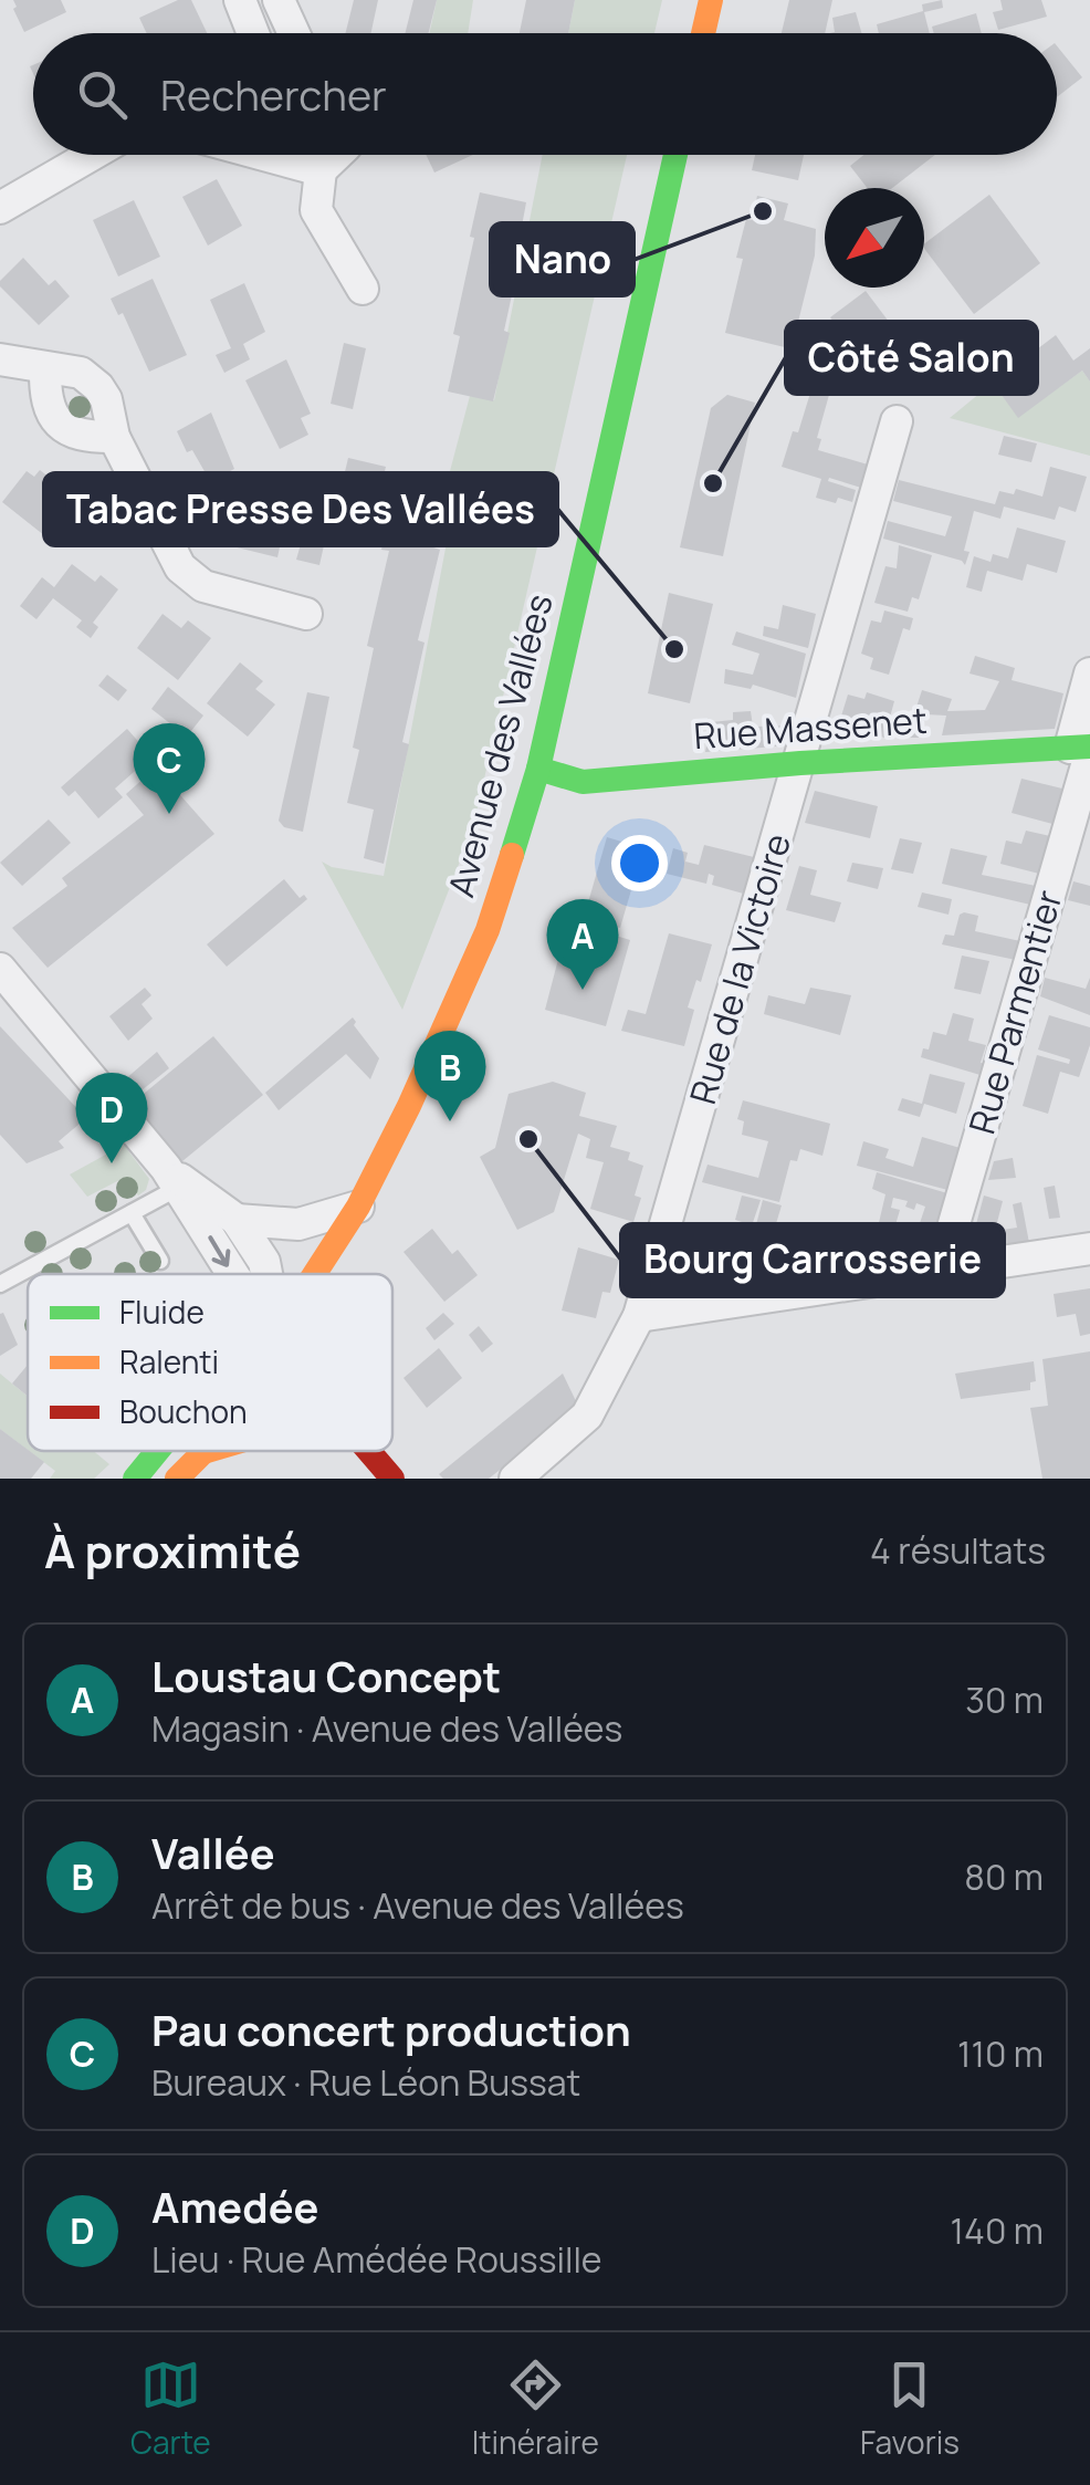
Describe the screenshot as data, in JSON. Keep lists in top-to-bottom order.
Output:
{
  "streets": {
    "street": [
      "Rue Massenet",
      "Avenue des Vallées",
      "Rue de la Victoire",
      "Rue Parmentier"
    ]
  },
  "crossings": [
    ["Rue Massenet", "Avenue des Vallées"],
    ["Rue Massenet", "Rue de la Victoire"],
    ["Rue Massenet", "Rue Parmentier"]
  ],
  "places": [
    "Nano",
    "Côté Salon",
    "Tabac Presse Des Vallées",
    "Bourg Carrosserie"
  ],
  "legend": ["Fluide", "Ralenti", "Bouchon"],
  "north": "bottom left",
  "page": {
    "search": "Rechercher",
    "pins": [
      "C",
      "A",
      "B",
      "D"
    ],
    "heading": ["À proximité", "4 résultats"],
    "list": [
      {
        "mark": "A",
        "name": "Loustau Concept",
        "note": "Magasin · Avenue des Vallées",
        "value": "30 m"
      },
      {
        "mark": "B",
        "name": "Vallée",
        "note": "Arrêt de bus · Avenue des Vallées",
        "value": "80 m"
      },
      {
        "mark": "C",
        "name": "Pau concert production",
        "note": "Bureaux · Rue Léon Bussat",
        "value": "110 m"
      },
      {
        "mark": "D",
        "name": "Amedée",
        "note": "Lieu · Rue Amédée Roussille",
        "value": "140 m"
      }
    ],
    "nav": ["Carte", "Itinéraire", "Favoris"]
  }
}
